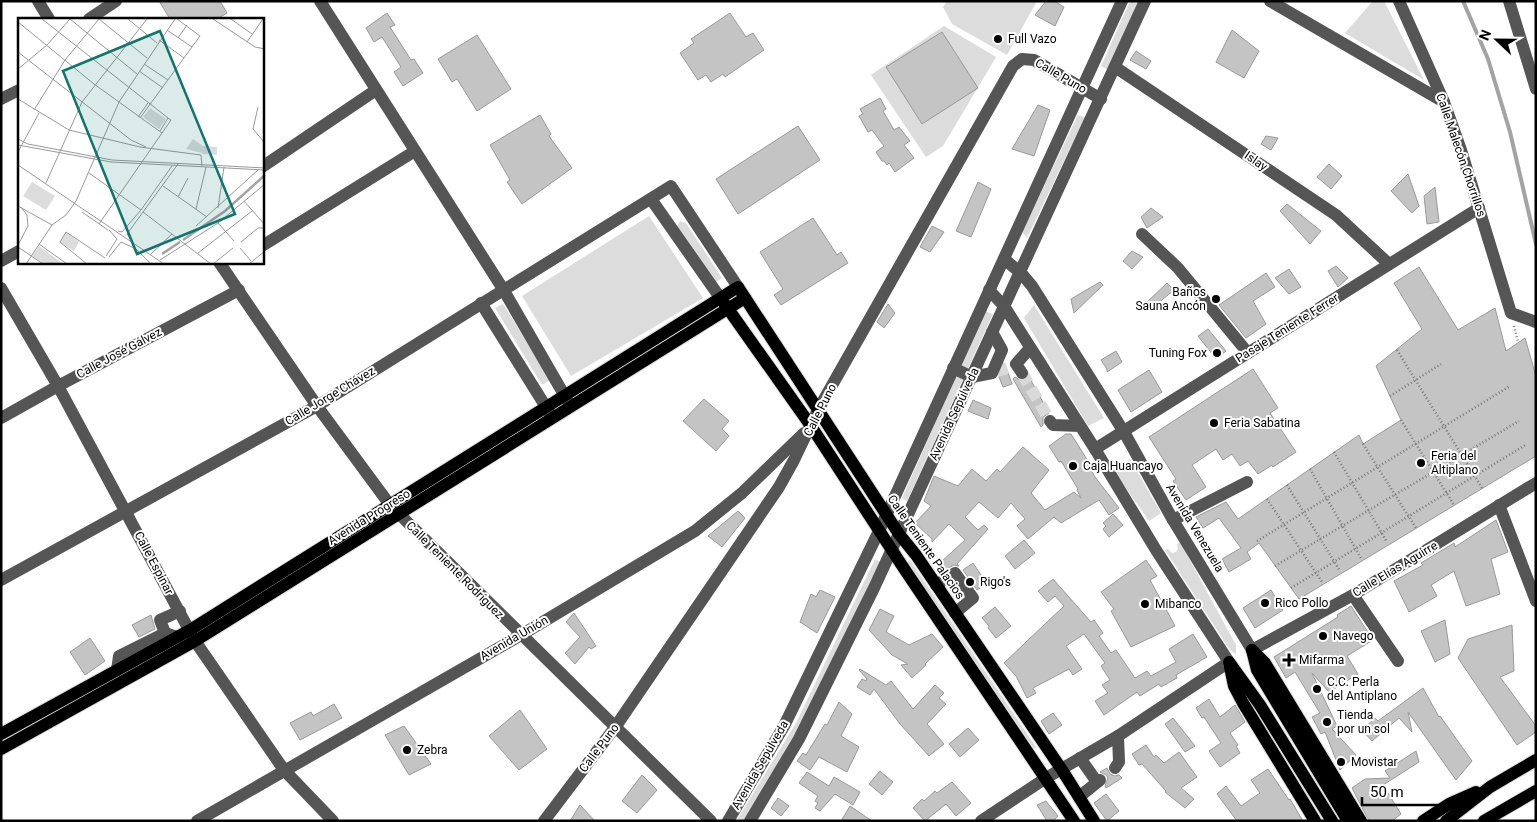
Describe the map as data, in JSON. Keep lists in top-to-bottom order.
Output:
{
  "streets": {
    "main road": ["Avenida Progreso", "Avenida Venezuela", "Calle Teniente Palacios"],
    "street": [
      "Calle Puno",
      "Calle Malecón Chorrillos",
      "Islay",
      "Pasaje Teniente Ferrer",
      "Calle José Gálvez",
      "Calle Jorge Chávez",
      "Avenida Sepúlveda",
      "Calle Espinar",
      "Calle Elías Aguirre",
      "Calle Teniente Rodríguez",
      "Avenida Unión"
    ]
  },
  "crossings": [
    ["Calle Puno", "Avenida Sepúlveda"],
    ["Calle Puno", "Calle Teniente Palacios"],
    ["Calle Puno", "Calle Teniente Rodríguez"],
    ["Calle Puno", "Avenida Unión"],
    ["Calle Malecón Chorrillos", "Pasaje Teniente Ferrer"],
    ["Islay", "Pasaje Teniente Ferrer"],
    ["Islay", "Avenida Sepúlveda"],
    ["Pasaje Teniente Ferrer", "Avenida Venezuela"],
    ["Calle José Gálvez", "Calle Espinar"],
    ["Calle José Gálvez", "Calle Teniente Rodríguez"],
    ["Calle Jorge Chávez", "Avenida Progreso"],
    ["Calle Jorge Chávez", "Calle Teniente Palacios"],
    ["Calle Jorge Chávez", "Calle Espinar"],
    ["Calle Jorge Chávez", "Calle Teniente Rodríguez"],
    ["Avenida Sepúlveda", "Avenida Venezuela"],
    ["Avenida Sepúlveda", "Calle Teniente Palacios"],
    ["Avenida Progreso", "Calle Teniente Palacios"],
    ["Avenida Progreso", "Calle Espinar"],
    ["Avenida Progreso", "Calle Teniente Rodríguez"],
    ["Avenida Venezuela", "Calle Elías Aguirre"],
    ["Calle Espinar", "Avenida Unión"],
    ["Calle Teniente Rodríguez", "Avenida Unión"]
  ],
  "places": {
    "other": [
      "Full Vazo",
      "Baños Sauna Ancón",
      "Tuning Fox",
      "Feria Sabatina",
      "Feria del Altiplano",
      "Caja Huancayo",
      "Rigo's",
      "Rico Pollo",
      "Mibanco",
      "Navego",
      "C.C. Perla del Antiplano",
      "Tienda por un sol",
      "Zebra",
      "Movistar"
    ],
    "health": ["Mifarma"]
  },
  "scale_bar": "50 m",
  "north": "left"
}
